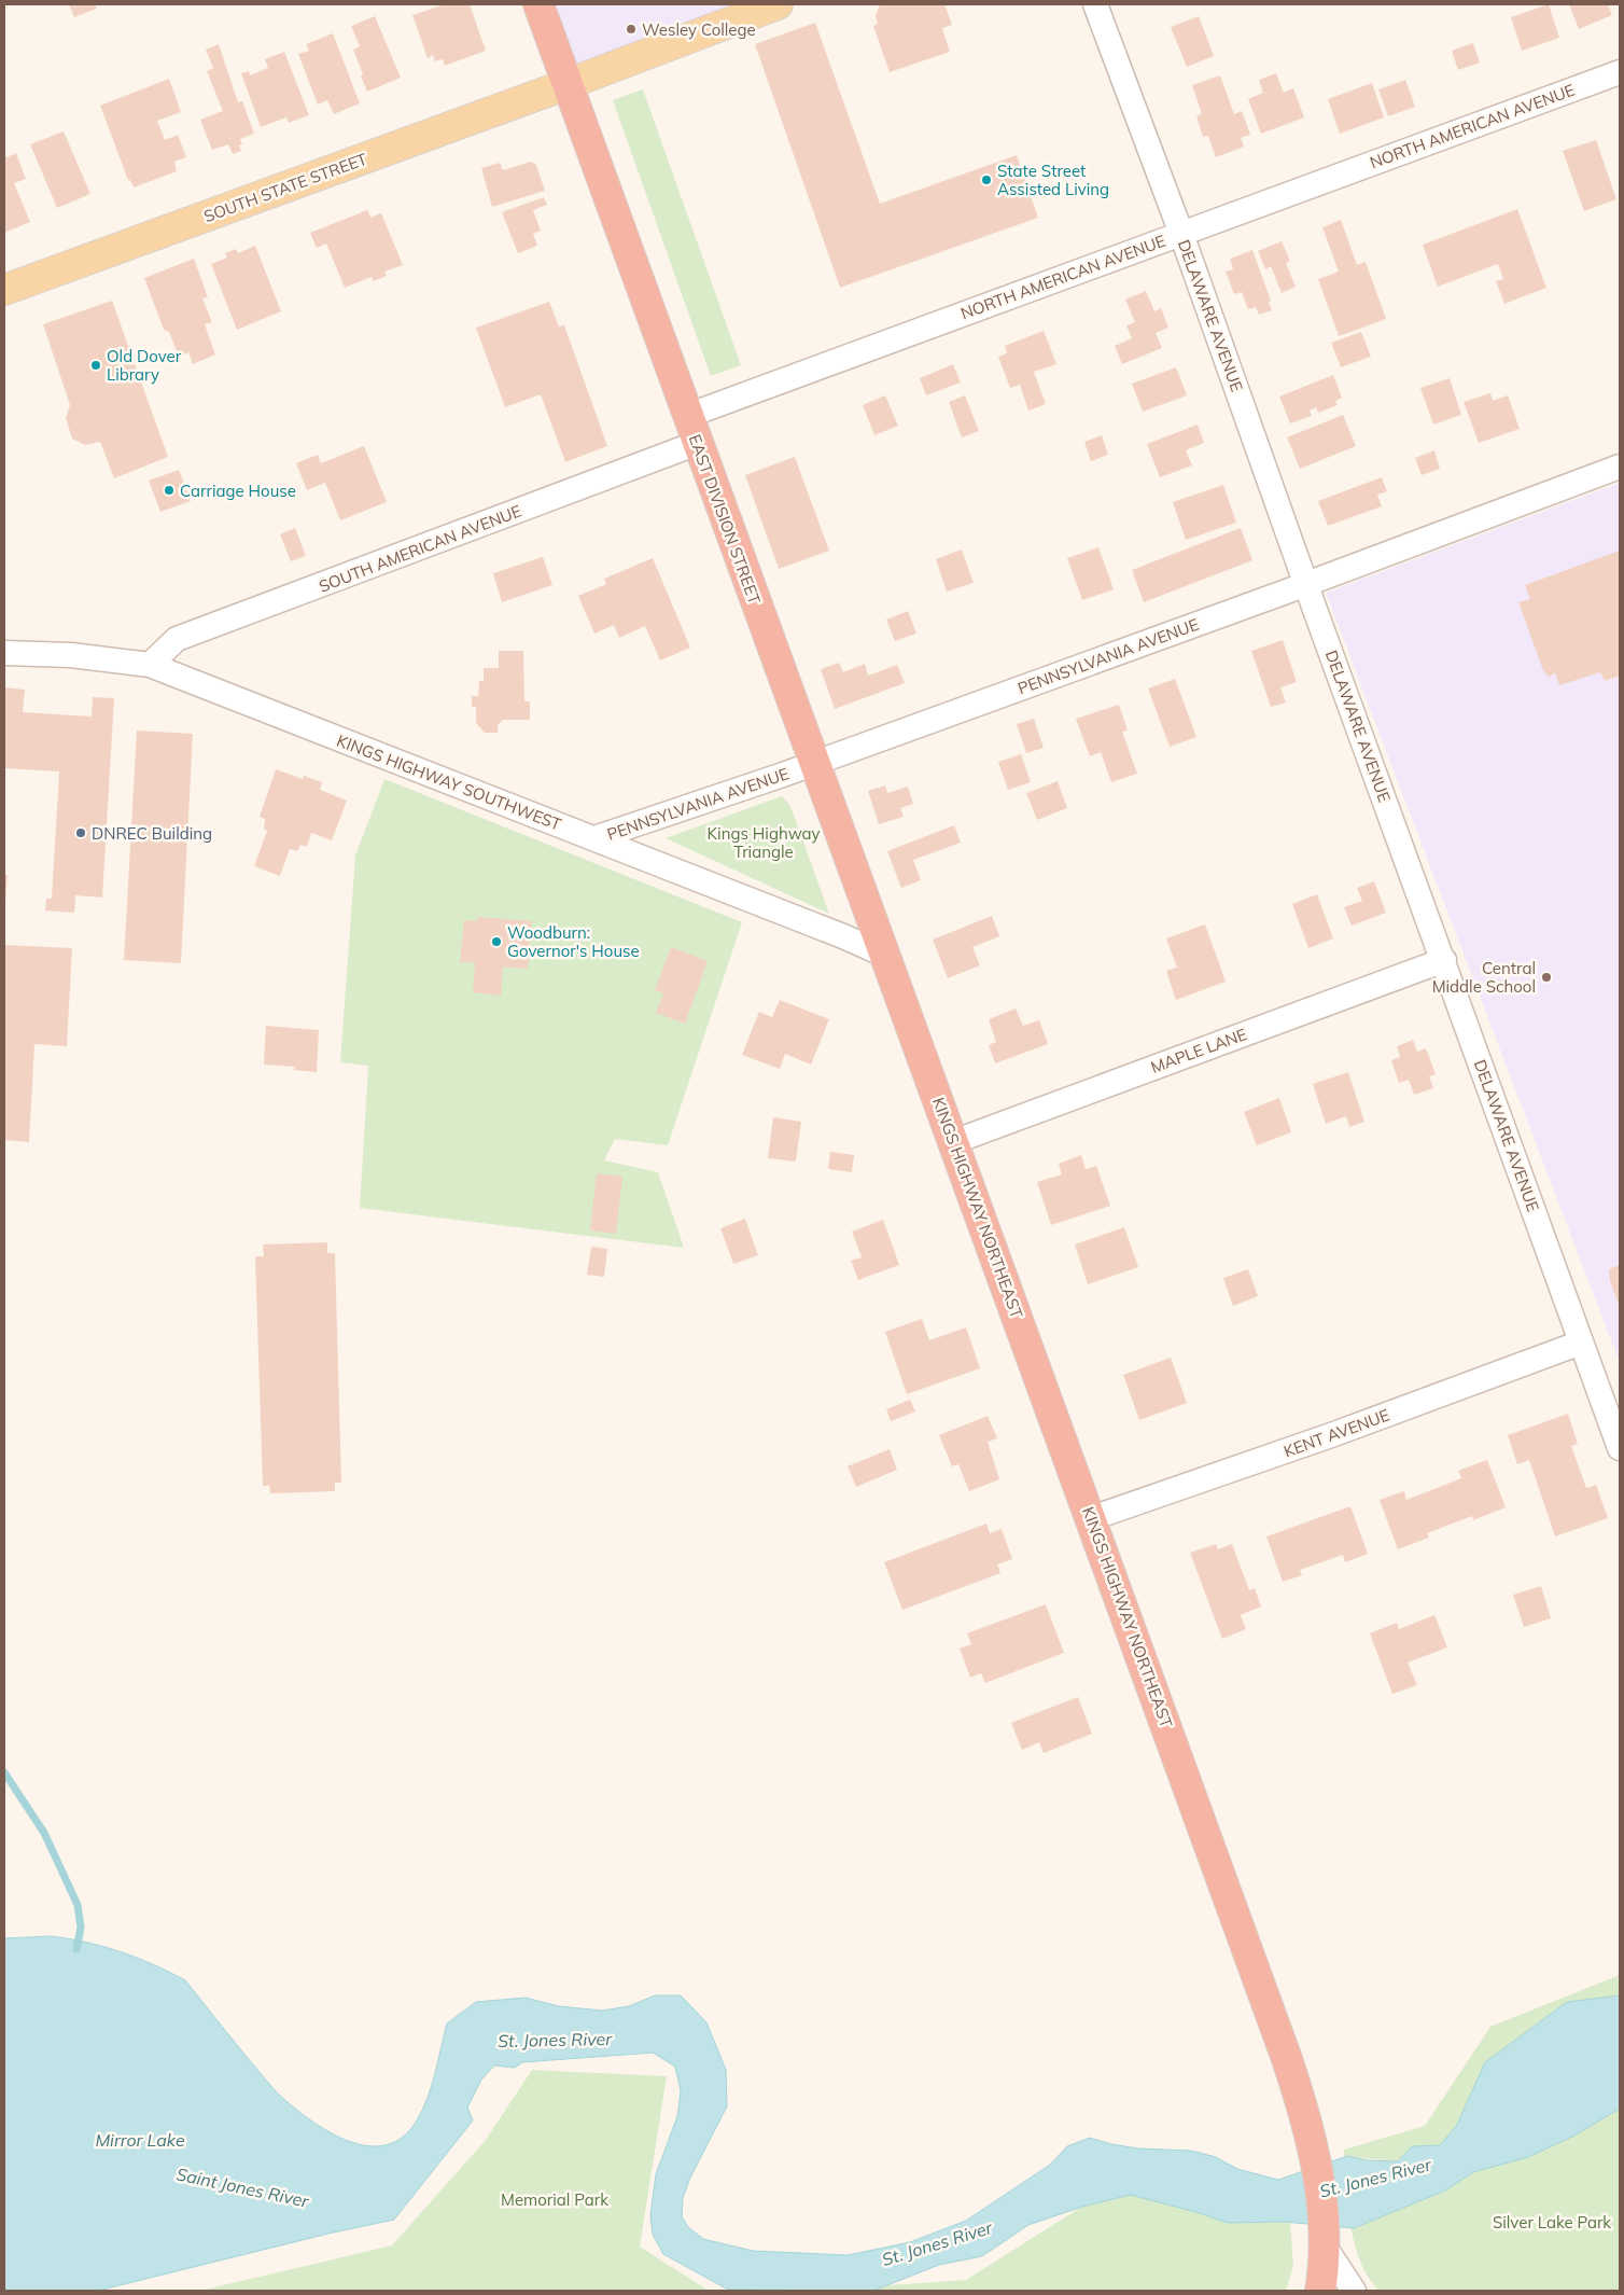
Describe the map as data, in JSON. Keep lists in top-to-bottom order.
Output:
{
  "streets": {
    "highway": ["EAST DIVISION STREET", "KINGS HIGHWAY NORTHEAST"],
    "main road": ["SOUTH STATE STREET"],
    "street": [
      "NORTH AMERICAN AVENUE",
      "DELAWARE AVENUE",
      "SOUTH AMERICAN AVENUE",
      "PENNSYLVANIA AVENUE",
      "KINGS HIGHWAY SOUTHWEST",
      "MAPLE LANE",
      "KENT AVENUE"
    ]
  },
  "crossings": [
    ["NORTH AMERICAN AVENUE", "DELAWARE AVENUE"],
    ["NORTH AMERICAN AVENUE", "EAST DIVISION STREET"],
    ["NORTH AMERICAN AVENUE", "SOUTH AMERICAN AVENUE"],
    ["SOUTH STATE STREET", "EAST DIVISION STREET"],
    ["DELAWARE AVENUE", "PENNSYLVANIA AVENUE"],
    ["DELAWARE AVENUE", "MAPLE LANE"],
    ["DELAWARE AVENUE", "KENT AVENUE"],
    ["EAST DIVISION STREET", "SOUTH AMERICAN AVENUE"],
    ["EAST DIVISION STREET", "PENNSYLVANIA AVENUE"],
    ["EAST DIVISION STREET", "KINGS HIGHWAY SOUTHWEST"],
    ["EAST DIVISION STREET", "KINGS HIGHWAY NORTHEAST"],
    ["SOUTH AMERICAN AVENUE", "KINGS HIGHWAY SOUTHWEST"],
    ["PENNSYLVANIA AVENUE", "KINGS HIGHWAY SOUTHWEST"],
    ["KINGS HIGHWAY SOUTHWEST", "KINGS HIGHWAY NORTHEAST"],
    ["MAPLE LANE", "KINGS HIGHWAY NORTHEAST"],
    ["KINGS HIGHWAY NORTHEAST", "KENT AVENUE"]
  ],
  "water": ["St. Jones River", "Mirror Lake", "Saint Jones River"],
  "parks": ["Kings Highway Triangle", "Memorial Park", "Silver Lake Park"],
  "places": [
    "Wesley College",
    "State Street Assisted Living",
    "Old Dover Library",
    "Carriage House",
    "DNREC Building",
    "Woodburn: Governor's House",
    "Central Middle School"
  ]
}
